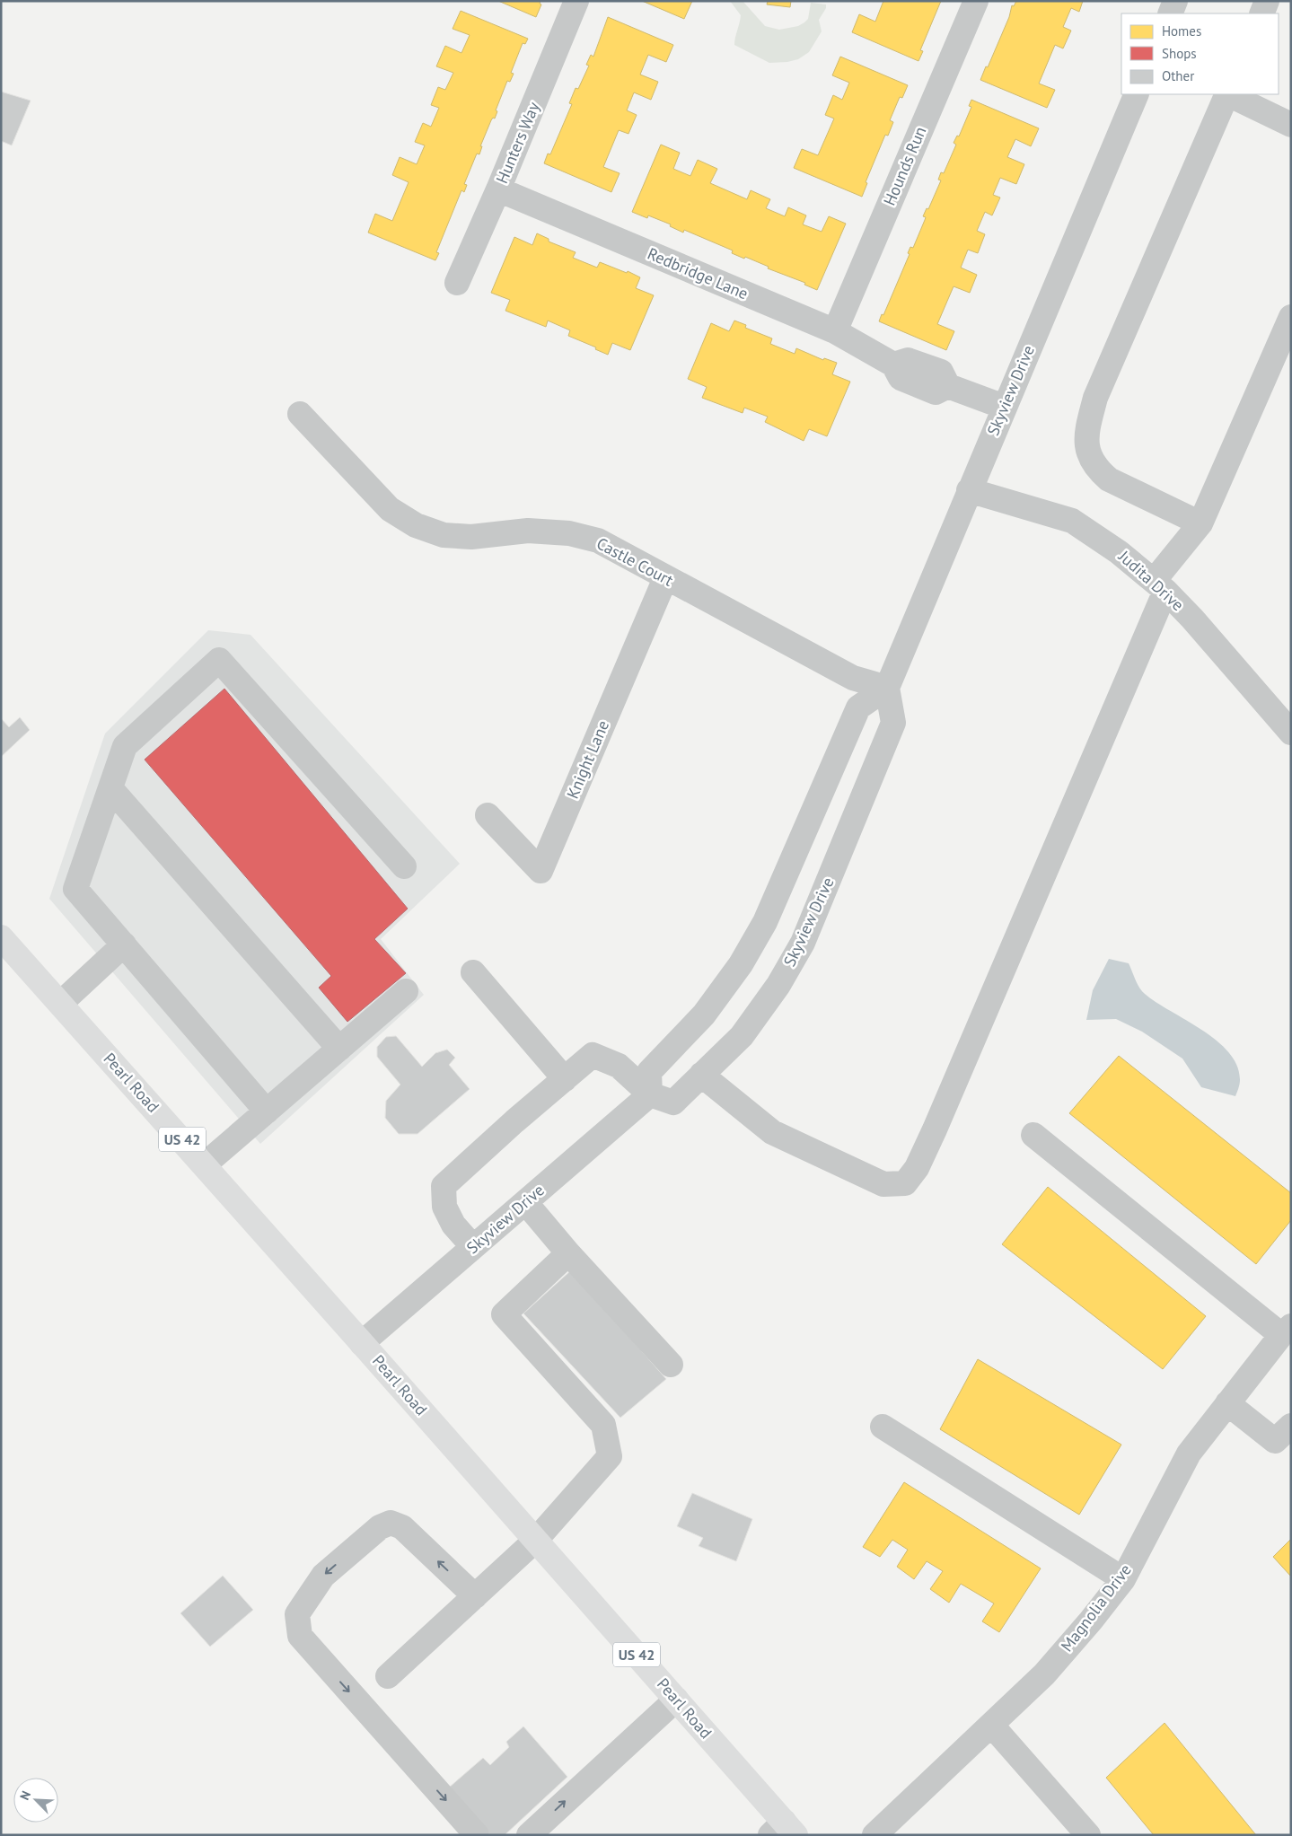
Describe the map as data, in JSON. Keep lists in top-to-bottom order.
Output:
{
  "streets": {
    "main road": ["Pearl Road", "US 42"],
    "street": [
      "Hunters Way",
      "Hounds Run",
      "Redbridge Lane",
      "Skyview Drive",
      "Castle Court",
      "Judita Drive",
      "Knight Lane",
      "Magnolia Drive"
    ]
  },
  "crossings": [
    ["Hunters Way", "Redbridge Lane"],
    ["Hounds Run", "Redbridge Lane"],
    ["Redbridge Lane", "Skyview Drive"],
    ["Skyview Drive", "Castle Court"],
    ["Skyview Drive", "Judita Drive"],
    ["Skyview Drive", "Pearl Road"],
    ["Castle Court", "Knight Lane"]
  ],
  "legend": ["Homes", "Shops", "Other"],
  "north": "top left"
}
